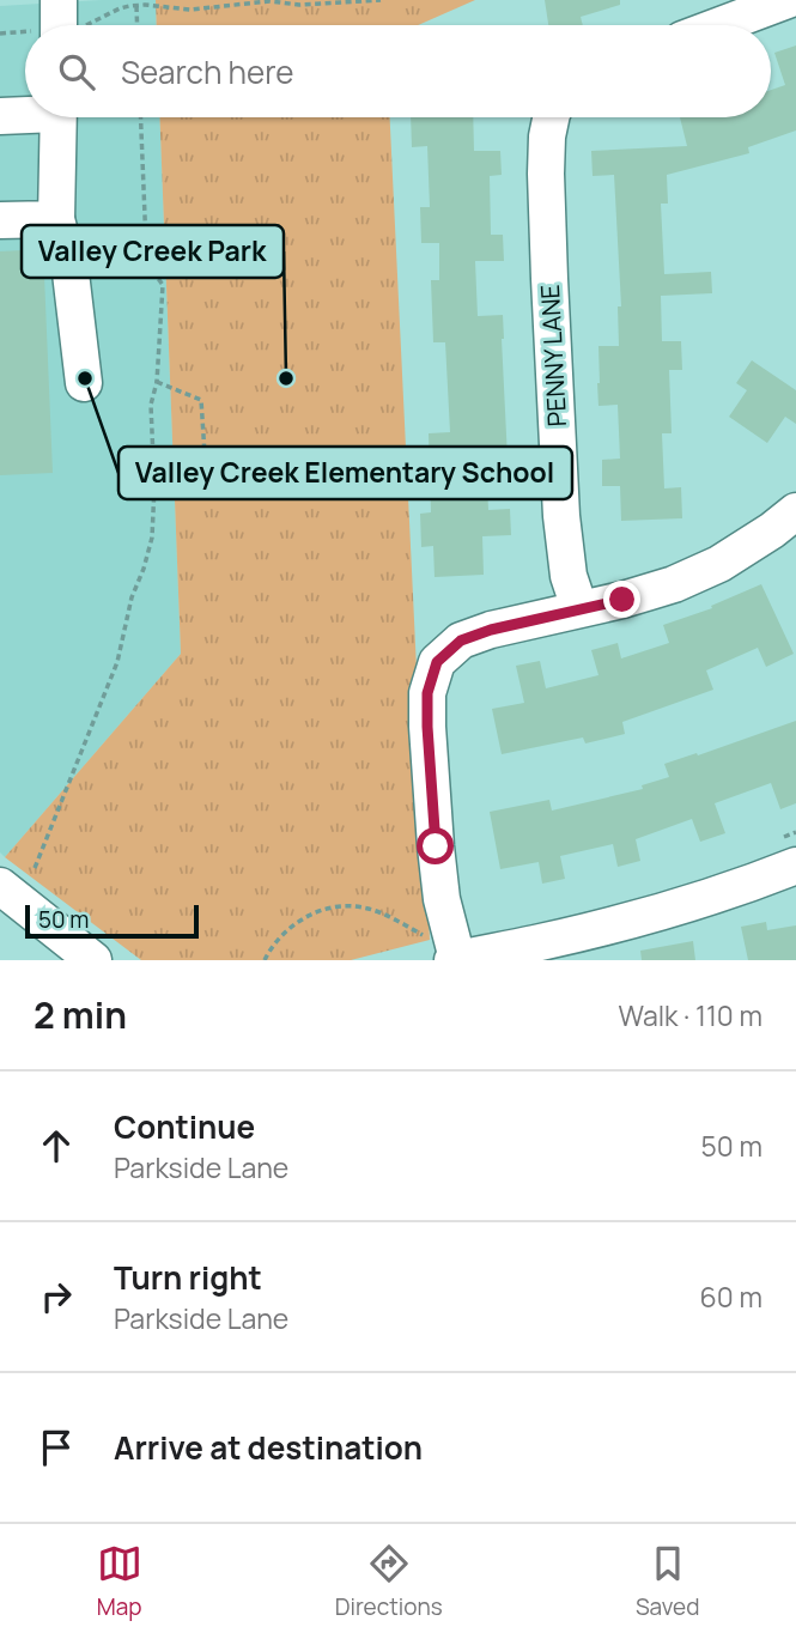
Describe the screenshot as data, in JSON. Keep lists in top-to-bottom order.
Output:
{
  "streets": {
    "street": ["PENNY LANE"]
  },
  "places": ["Valley Creek Elementary School", "Valley Creek Park"],
  "scale_bar": "50 m",
  "page": {
    "search": "Search here",
    "scale": "50 m",
    "heading": ["2 min", "Walk · 110 m"],
    "list": [
      ["Continue", "Parkside Lane", "50 m"],
      ["Turn right", "Parkside Lane", "60 m"],
      "Arrive at destination"
    ],
    "nav": ["Map", "Directions", "Saved"]
  }
}
